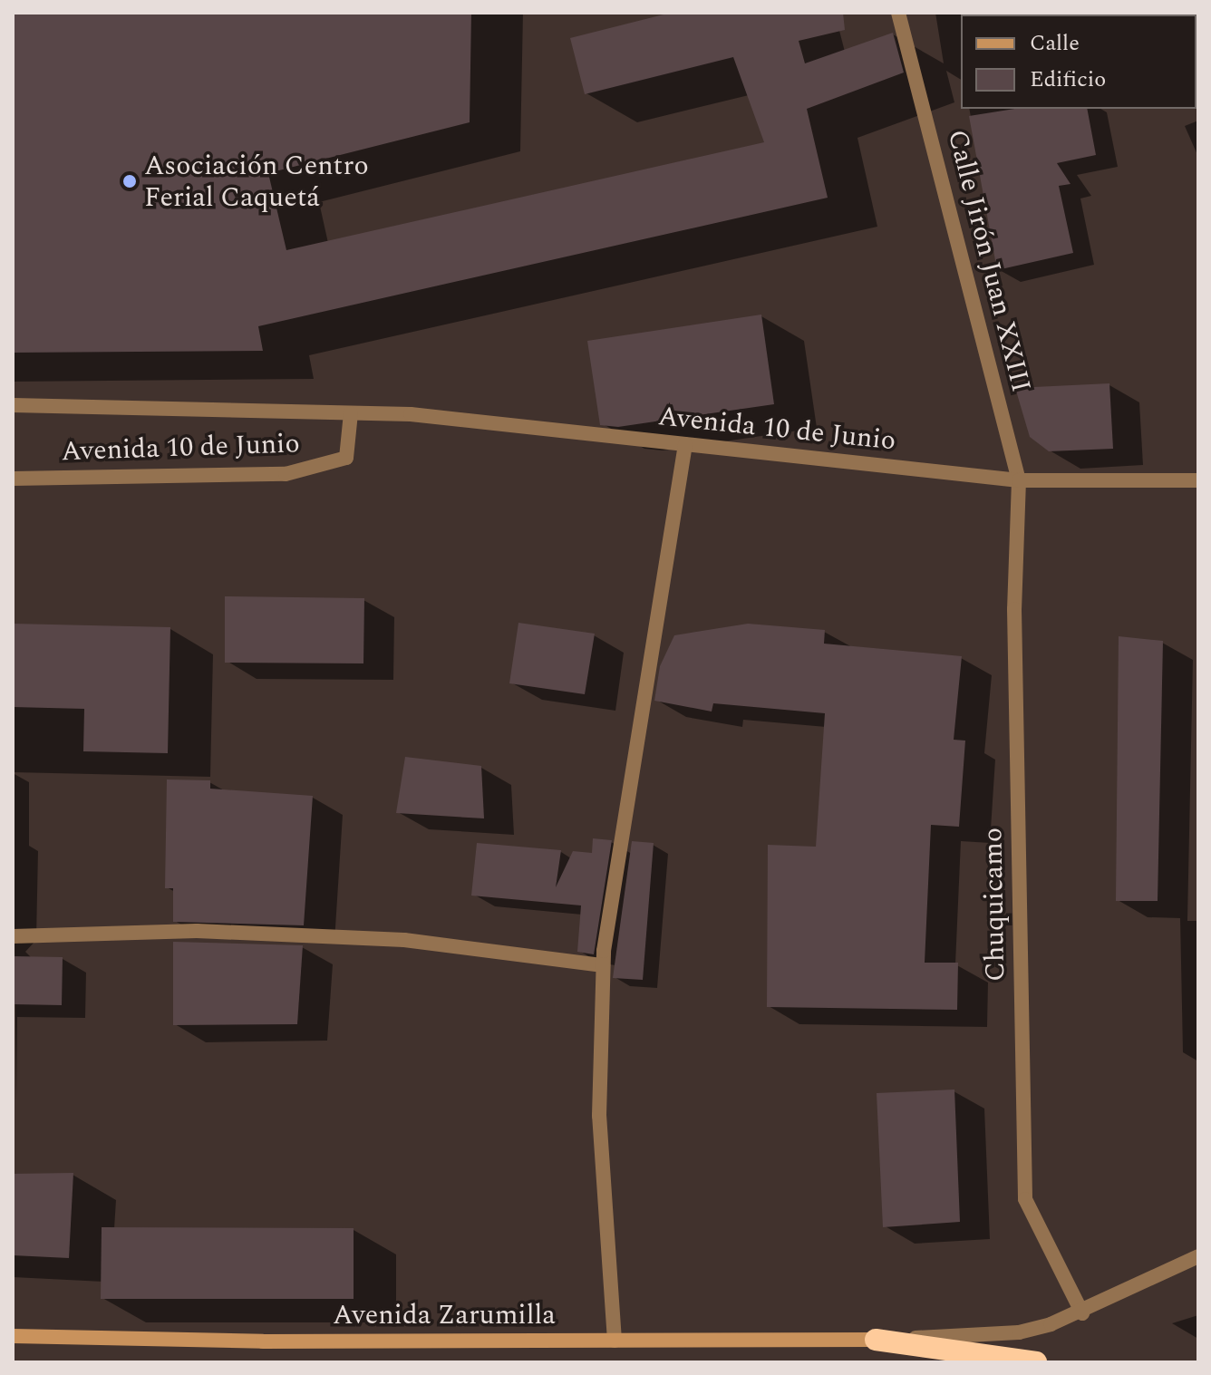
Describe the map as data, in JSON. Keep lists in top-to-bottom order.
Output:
{
  "streets": {
    "main road": ["Avenida Zarumilla"],
    "street": ["Calle Jirón Juan XXIII", "Avenida 10 de Junio", "Chuquicamo"]
  },
  "crossings": [
    ["Calle Jirón Juan XXIII", "Avenida 10 de Junio"],
    ["Calle Jirón Juan XXIII", "Chuquicamo"],
    ["Avenida 10 de Junio", "Chuquicamo"]
  ],
  "places": ["Asociación Centro Ferial Caquetá"],
  "legend": ["Calle", "Edificio"]
}
